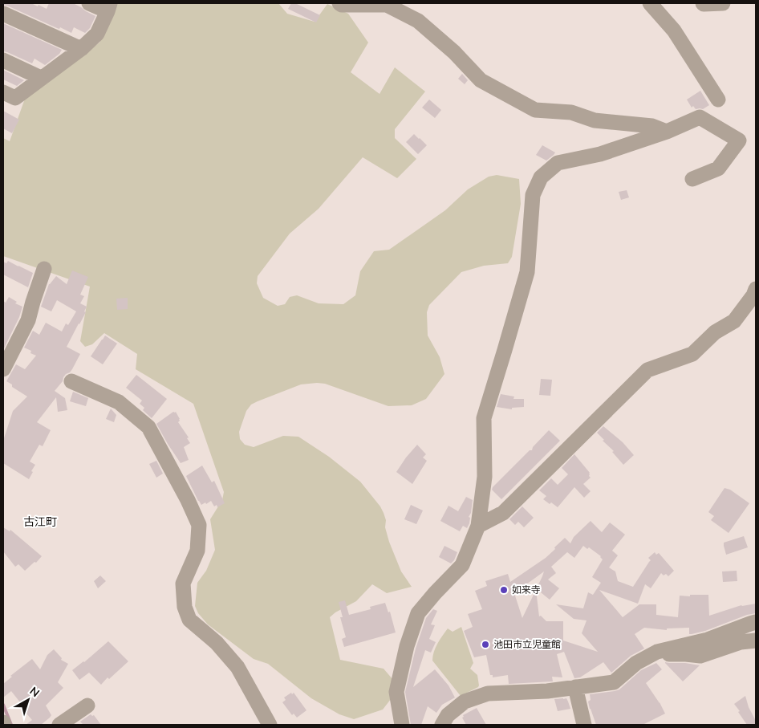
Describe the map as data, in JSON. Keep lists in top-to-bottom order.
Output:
{
  "districts": ["古江町"],
  "places": ["如来寺", "池田市立児童館"],
  "north": "top right"
}
